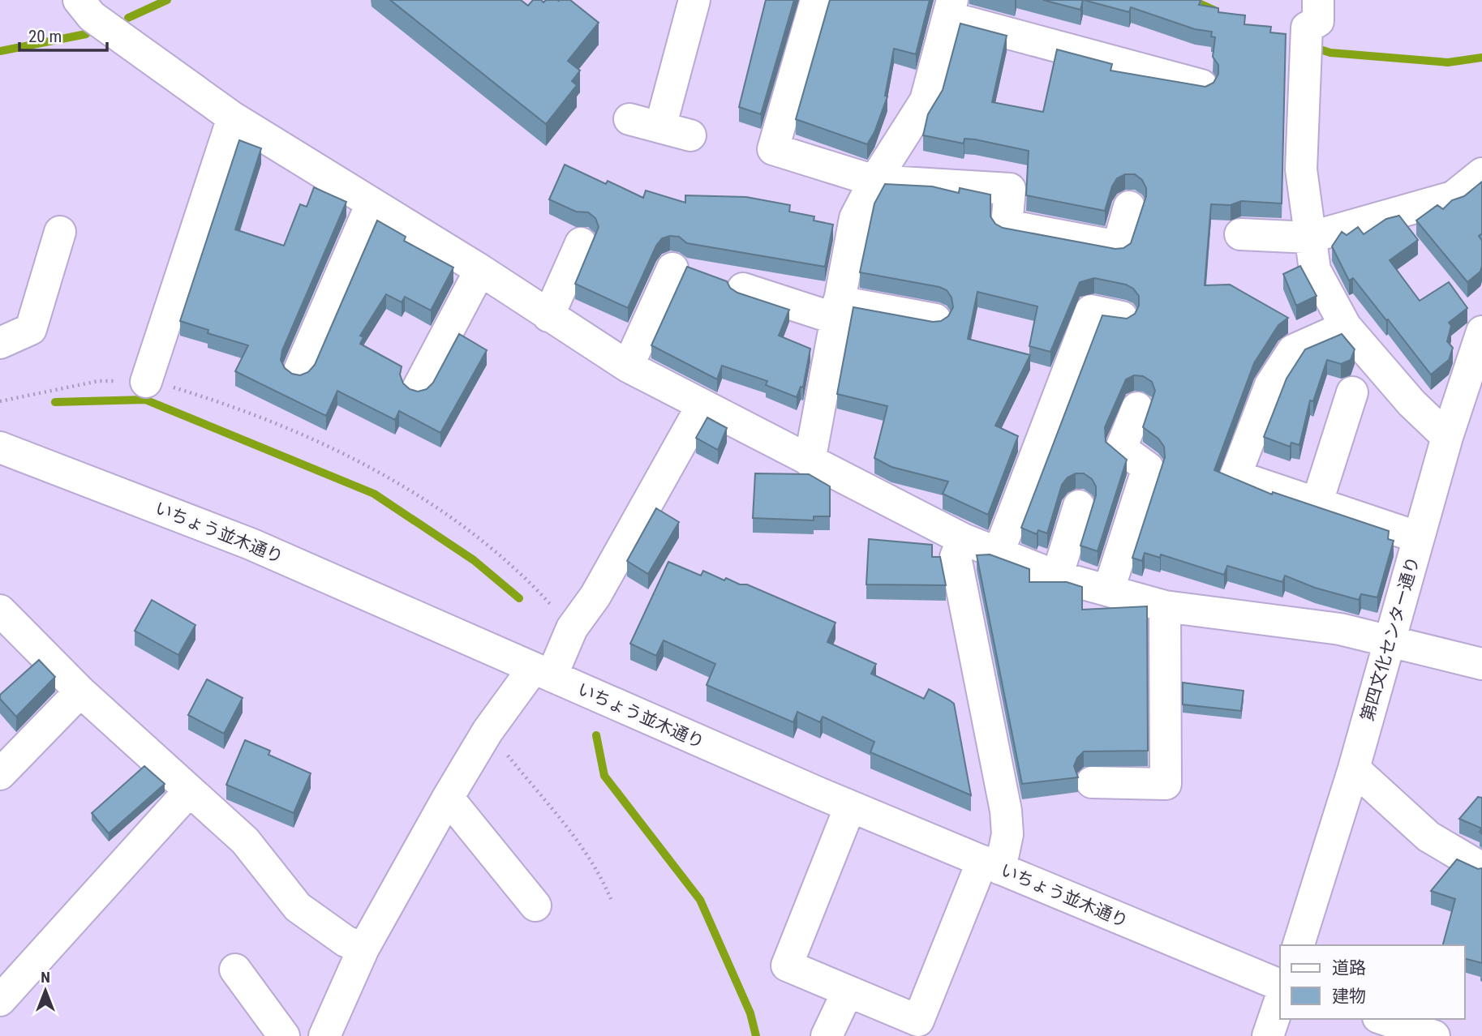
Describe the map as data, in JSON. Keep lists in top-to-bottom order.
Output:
{
  "streets": {
    "street": ["いちょう並木通り", "第四文化センター通り"]
  },
  "legend": ["道路", "建物"],
  "scale_bar": "20 m",
  "north": "top"
}
